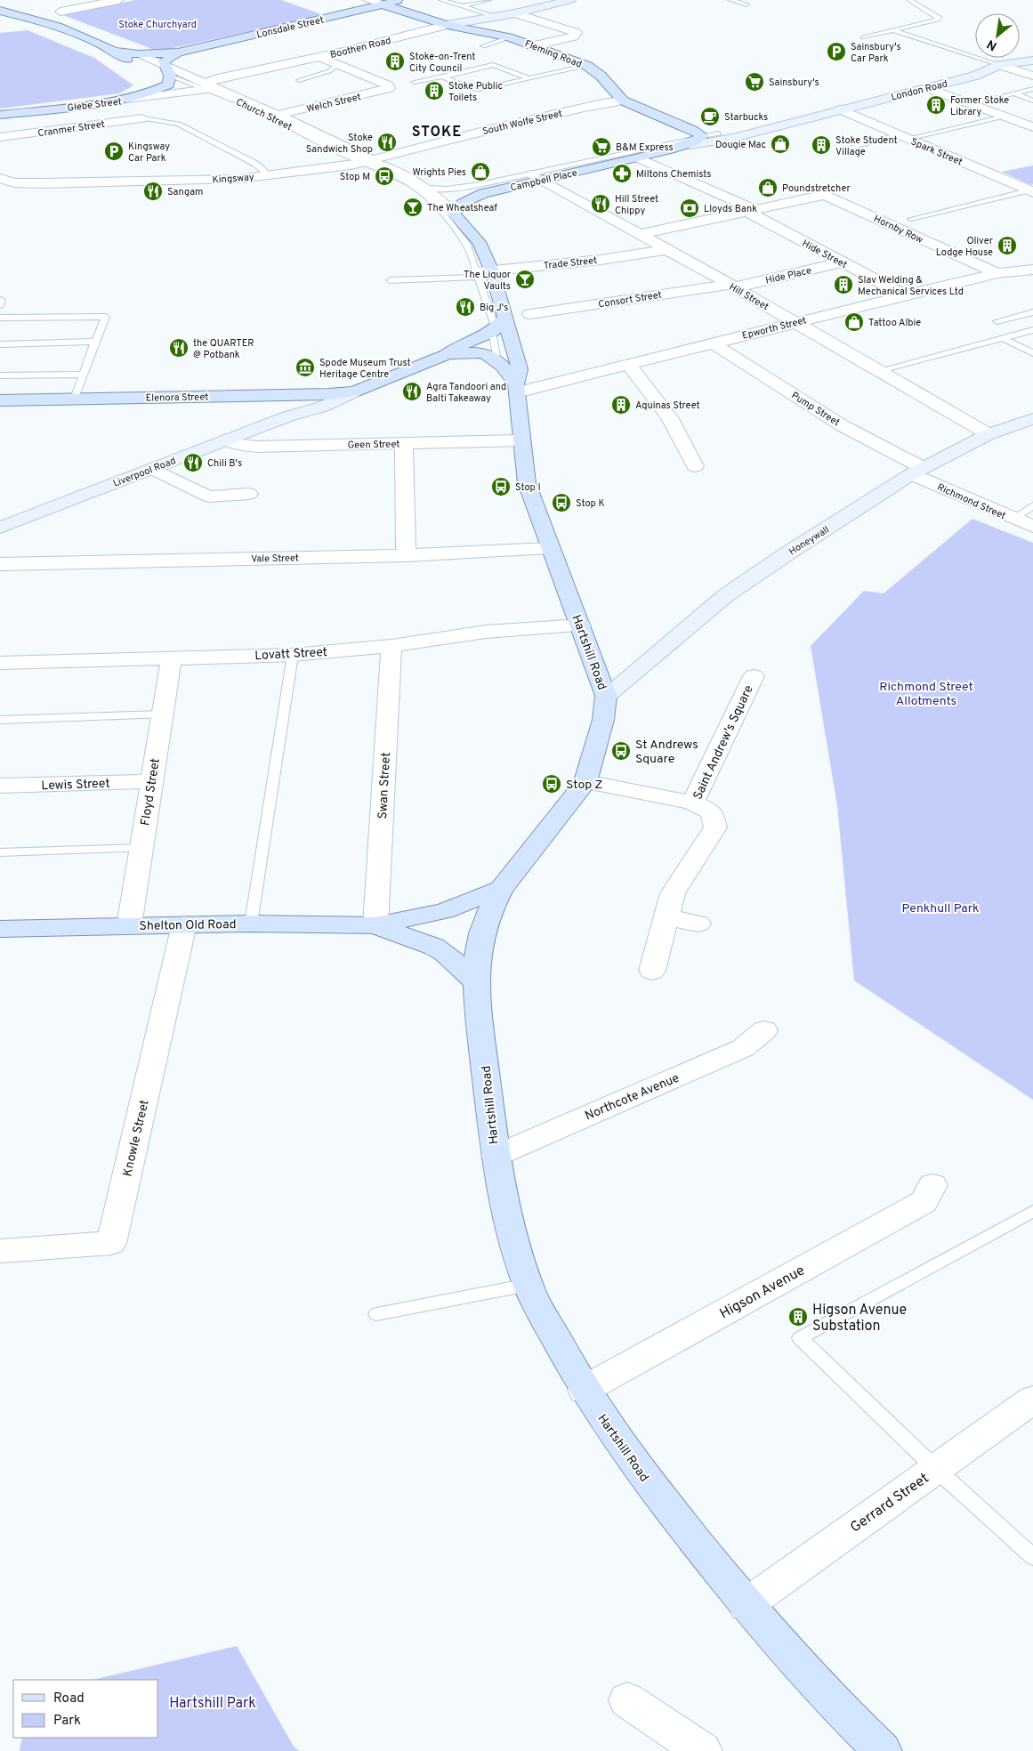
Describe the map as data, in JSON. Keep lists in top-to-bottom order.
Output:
{
  "streets": {
    "main road": [
      "Lonsdale Street",
      "Fleming Road",
      "London Road",
      "Glebe Street",
      "Church Street",
      "Campbell Place",
      "Elenora Street",
      "Liverpool Road",
      "Hartshill Road",
      "Shelton Old Road"
    ],
    "street": [
      "Boothen Road",
      "Welch Street",
      "South Wolfe Street",
      "Cranmer Street",
      "Spark Street",
      "Kingsway",
      "Hornby Row",
      "Hide Street",
      "Trade Street",
      "Hide Place",
      "Hill Street",
      "Consort Street",
      "Epworth Street",
      "Pump Street",
      "Geen Street",
      "Richmond Street",
      "Honeywall",
      "Vale Street",
      "Lovatt Street",
      "Saint Andrew's Square",
      "Lewis Street",
      "Swan Street",
      "Floyd Street",
      "Northcote Avenue",
      "Knowle Street",
      "Higson Avenue",
      "Gerrard Street"
    ]
  },
  "crossings": [
    ["Lonsdale Street", "Church Street"],
    ["Boothen Road", "Fleming Road"],
    ["Boothen Road", "Glebe Street"],
    ["Boothen Road", "Church Street"],
    ["Fleming Road", "London Road"],
    ["Fleming Road", "South Wolfe Street"],
    ["London Road", "Spark Street"],
    ["London Road", "Campbell Place"],
    ["London Road", "Hide Street"],
    ["Welch Street", "Church Street"],
    ["Glebe Street", "Church Street"],
    ["Church Street", "South Wolfe Street"],
    ["Church Street", "Kingsway"],
    ["Church Street", "Campbell Place"],
    ["Church Street", "Trade Street"],
    ["Church Street", "Liverpool Road"],
    ["Church Street", "Hartshill Road"],
    ["South Wolfe Street", "Kingsway"],
    ["Campbell Place", "Hide Street"],
    ["Campbell Place", "Hill Street"],
    ["Hornby Row", "Hide Street"],
    ["Hornby Row", "Epworth Street"],
    ["Hide Street", "Hide Place"],
    ["Hide Street", "Epworth Street"],
    ["Trade Street", "Hill Street"],
    ["Hide Place", "Hill Street"],
    ["Hide Place", "Consort Street"],
    ["Hill Street", "Consort Street"],
    ["Hill Street", "Epworth Street"],
    ["Hill Street", "Honeywall"],
    ["Epworth Street", "Pump Street"],
    ["Epworth Street", "Hartshill Road"],
    ["Elenora Street", "Liverpool Road"],
    ["Pump Street", "Richmond Street"],
    ["Pump Street", "Honeywall"],
    ["Geen Street", "Liverpool Road"],
    ["Geen Street", "Hartshill Road"],
    ["Richmond Street", "Honeywall"],
    ["Honeywall", "Hartshill Road"],
    ["Vale Street", "Hartshill Road"],
    ["Hartshill Road", "Lovatt Street"],
    ["Hartshill Road", "Shelton Old Road"],
    ["Hartshill Road", "Northcote Avenue"],
    ["Hartshill Road", "Higson Avenue"],
    ["Hartshill Road", "Gerrard Street"],
    ["Lovatt Street", "Swan Street"],
    ["Lovatt Street", "Floyd Street"],
    ["Lewis Street", "Floyd Street"],
    ["Swan Street", "Shelton Old Road"],
    ["Floyd Street", "Shelton Old Road"],
    ["Shelton Old Road", "Knowle Street"]
  ],
  "districts": ["STOKE"],
  "parks": [
    "Stoke Churchyard",
    "Richmond Street Allotments",
    "Penkhull Park",
    "Hartshill Park"
  ],
  "places": {
    "parking": ["Sainsbury's Car Park", "Kingsway Car Park"],
    "building": [
      "Stoke-on-Trent City Council",
      "Stoke Public Toilets",
      "Former Stoke Library",
      "Stoke Student Village",
      "Oliver Lodge House",
      "Slav Welding & Mechanical Services Ltd",
      "Aquinas Street",
      "Higson Avenue Substation"
    ],
    "supermarket": ["Sainsbury's", "B&M Express"],
    "cafe": ["Starbucks"],
    "restaurant": [
      "Stoke Sandwich Shop",
      "Sangam",
      "Hill Street Chippy",
      "Big J's",
      "the QUARTER @ Potbank",
      "Agra Tandoori and Balti Takeaway",
      "Chili B's"
    ],
    "shop": [
      "Dougie Mac",
      "Wrights Pies",
      "Poundstretcher",
      "Tattoo Albie"
    ],
    "pharmacy": ["Miltons Chemists"],
    "bus stop": [
      "Stop M",
      "Stop I",
      "Stop K",
      "St Andrews Square",
      "Stop Z"
    ],
    "bar": ["The Wheatsheaf", "The Liquor Vaults"],
    "bank": ["Lloyds Bank"],
    "museum": ["Spode Museum Trust Heritage Centre"]
  },
  "legend": ["Road", "Park"],
  "north": "bottom left"
}
